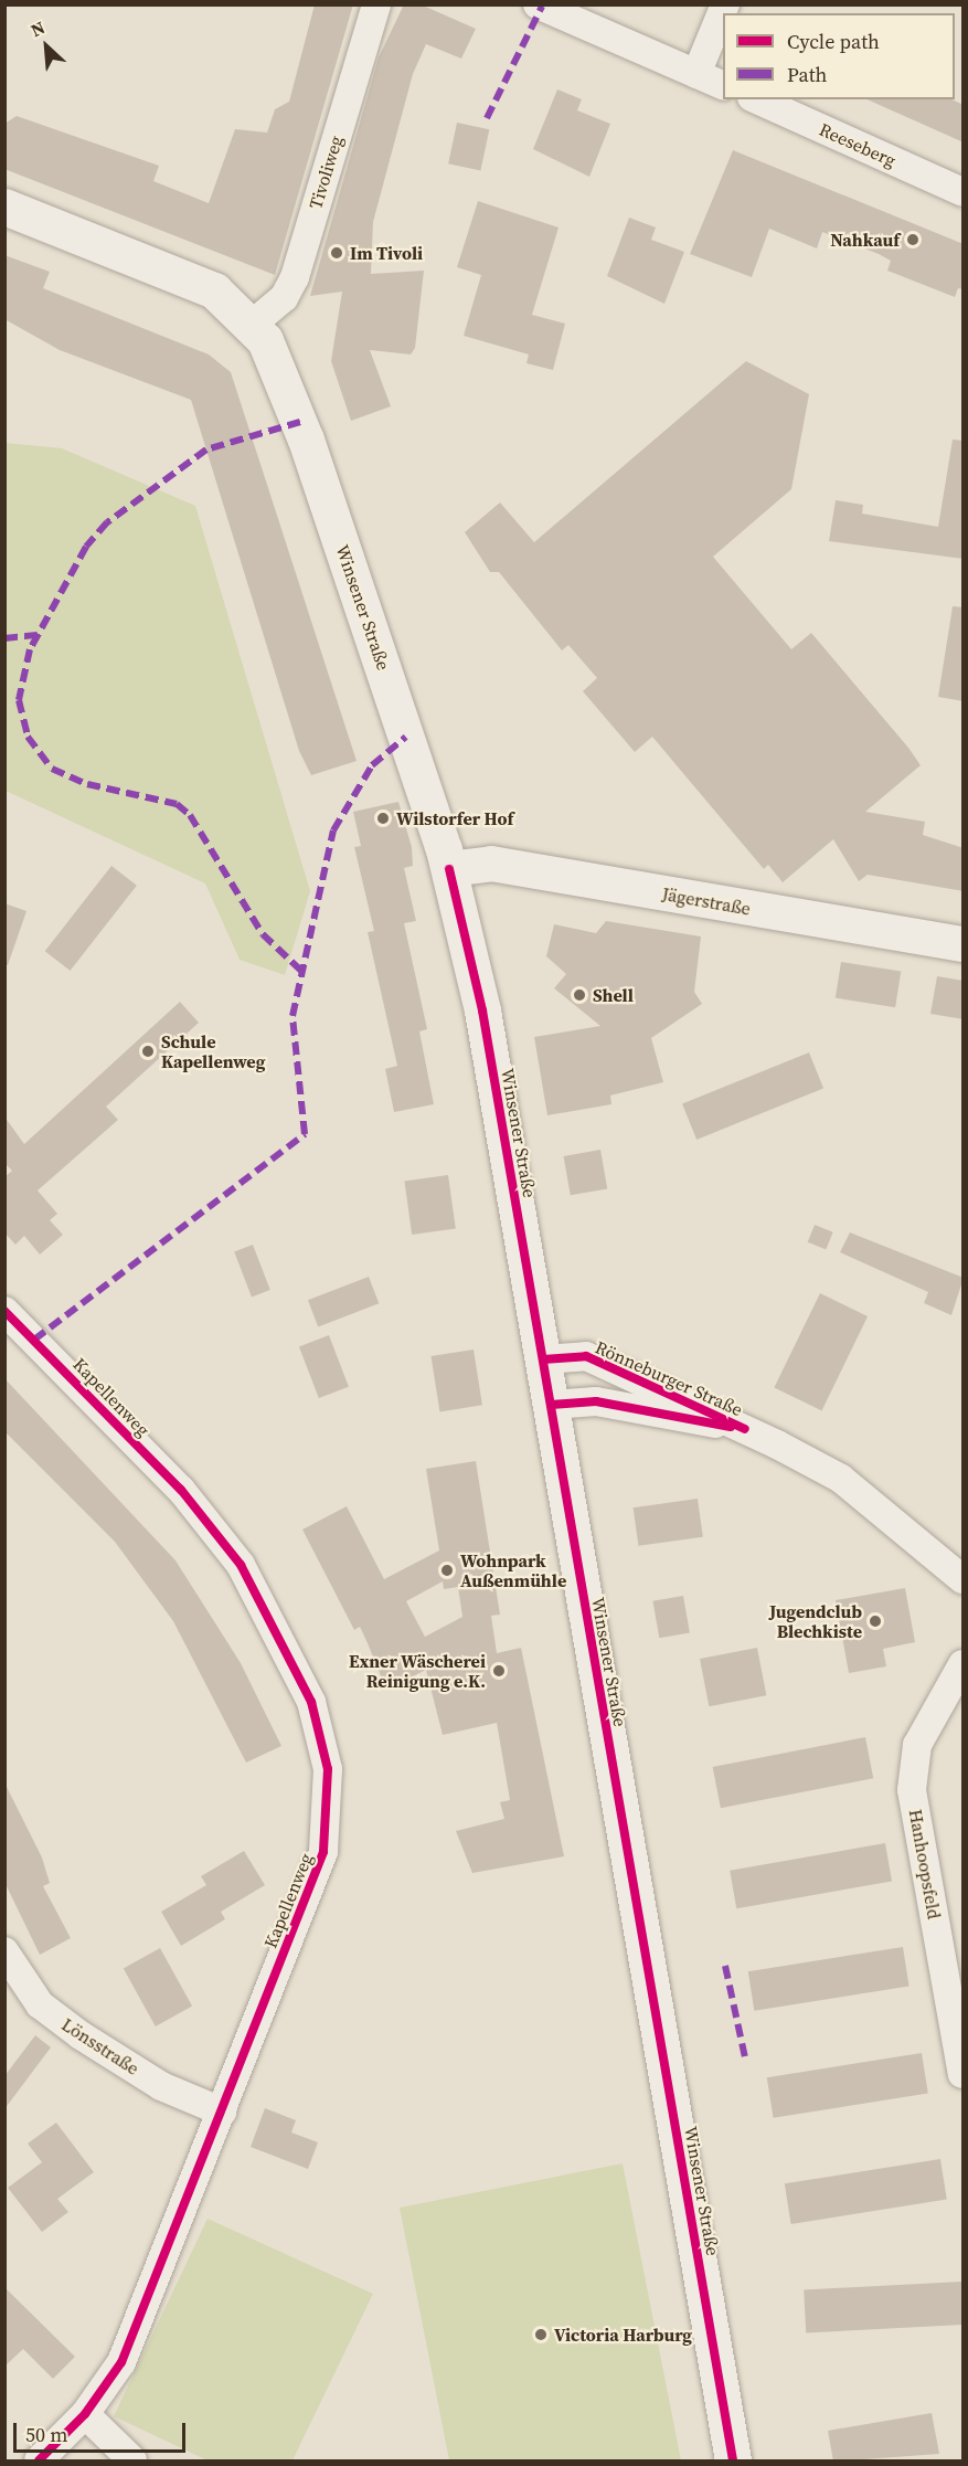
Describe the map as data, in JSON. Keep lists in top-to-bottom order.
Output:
{
  "streets": {
    "main road": ["Winsener Straße"],
    "street": [
      "Reeseberg",
      "Tivoliweg",
      "Jägerstraße",
      "Rönneburger Straße",
      "Kapellenweg",
      "Hanhoopsfeld",
      "Lönsstraße"
    ]
  },
  "crossings": [
    ["Tivoliweg", "Winsener Straße"],
    ["Winsener Straße", "Jägerstraße"],
    ["Winsener Straße", "Rönneburger Straße"],
    ["Kapellenweg", "Lönsstraße"]
  ],
  "places": [
    "Nahkauf",
    "Im Tivoli",
    "Wilstorfer Hof",
    "Shell",
    "Schule Kapellenweg",
    "Wohnpark Außenmühle",
    "Jugendclub Blechkiste",
    "Exner Wäscherei Reinigung e.K.",
    "Victoria Harburg"
  ],
  "legend": ["Cycle path", "Path"],
  "scale_bar": "50 m",
  "north": "top left"
}
